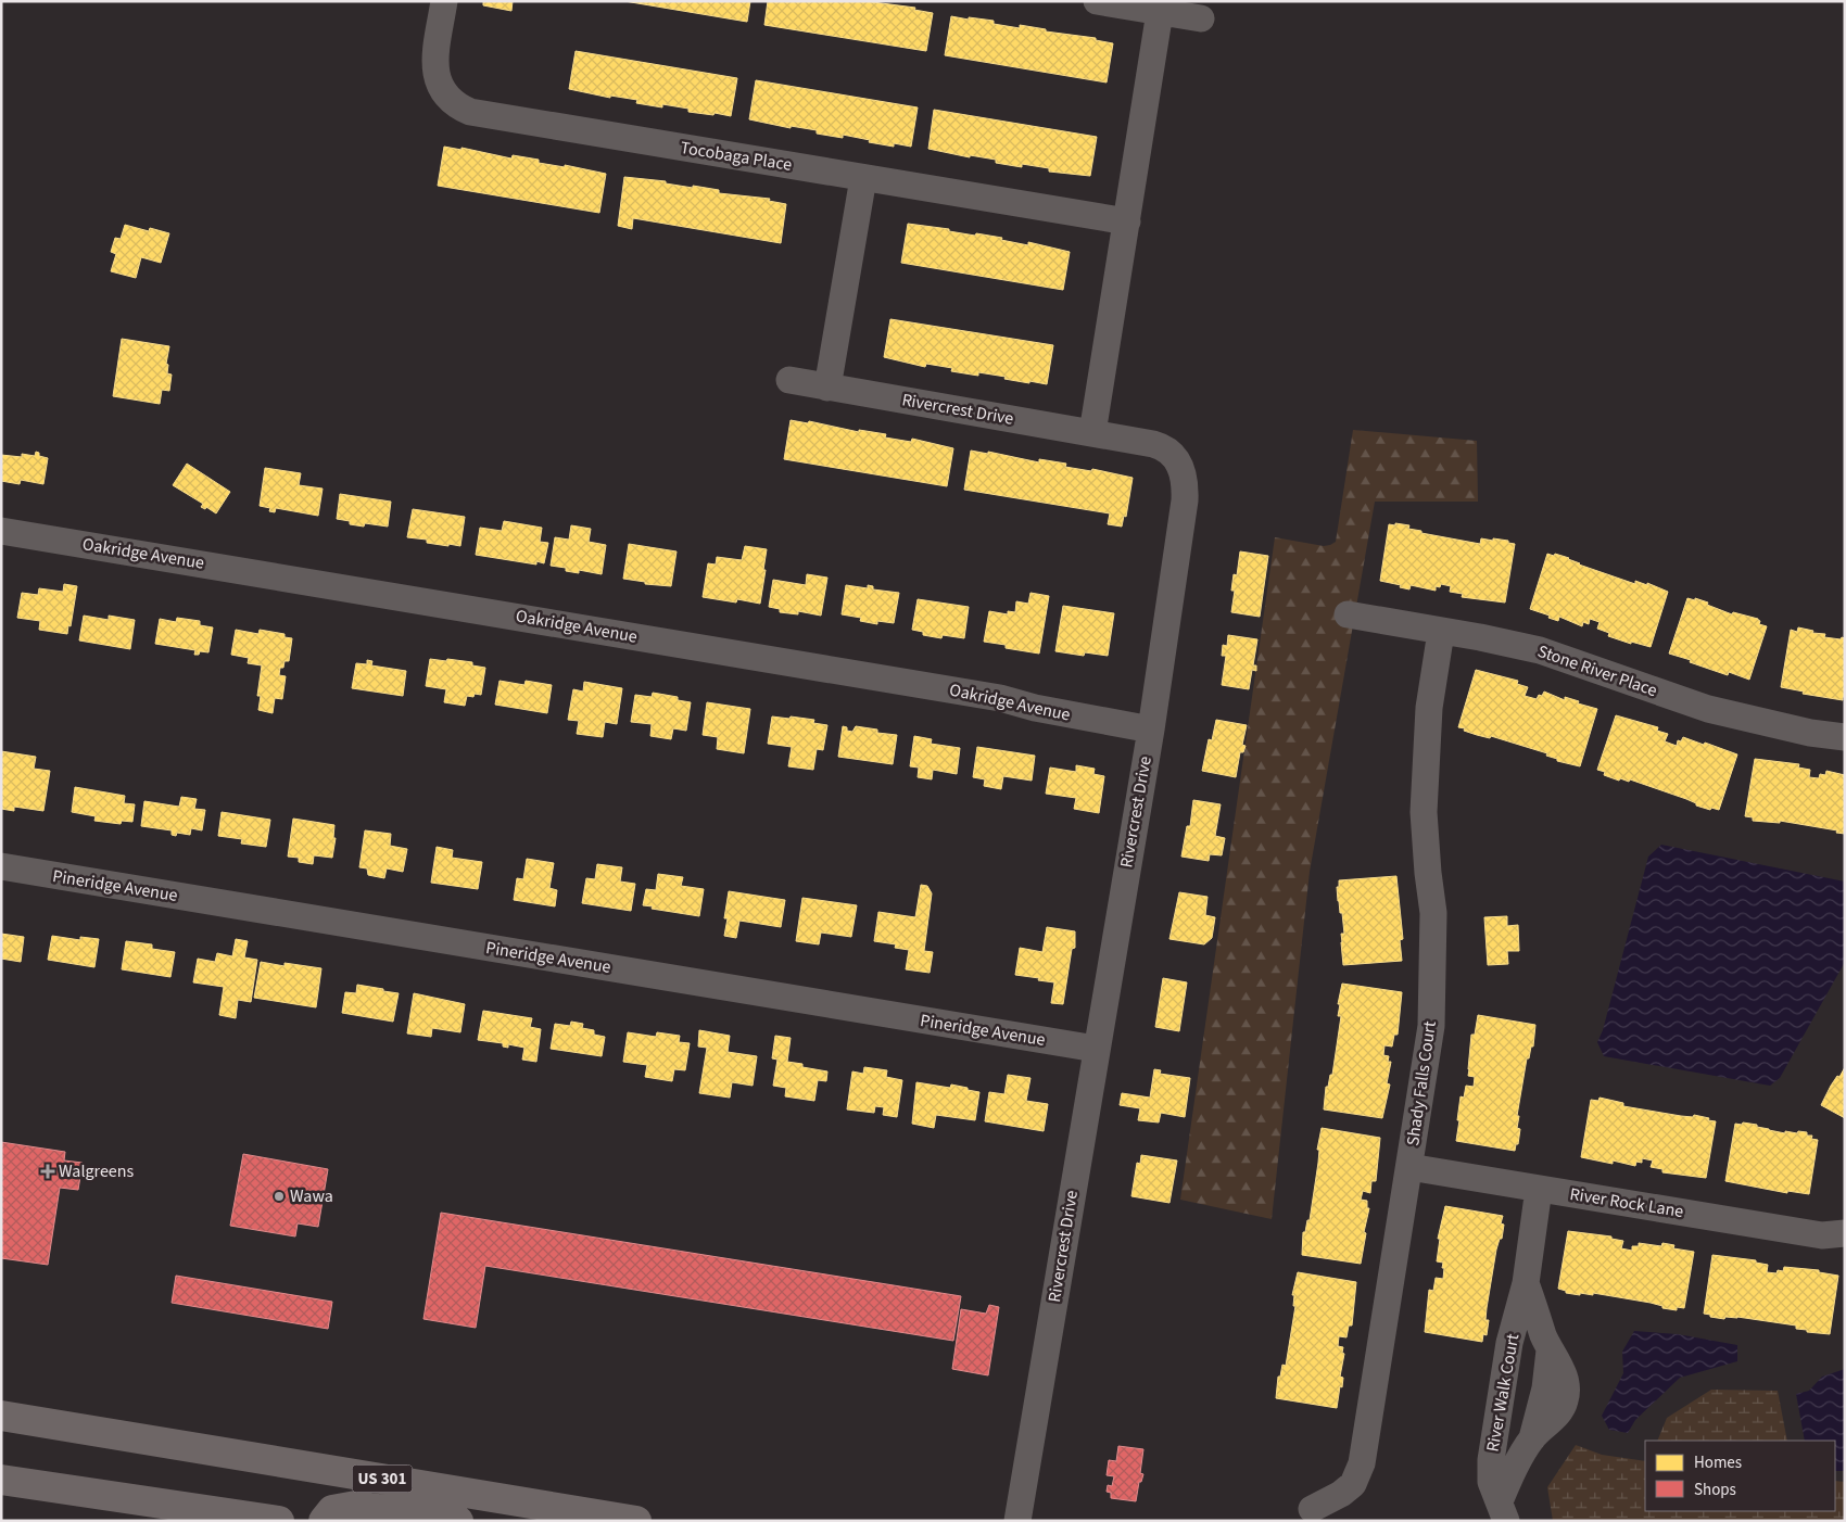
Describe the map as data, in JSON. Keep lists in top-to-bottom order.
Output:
{
  "streets": {
    "main road": ["US 301"],
    "street": [
      "Tocobaga Place",
      "Rivercrest Drive",
      "Oakridge Avenue",
      "Stone River Place",
      "Pineridge Avenue",
      "Shady Falls Court",
      "River Rock Lane",
      "River Walk Court"
    ]
  },
  "crossings": [
    ["Rivercrest Drive", "Oakridge Avenue"],
    ["Rivercrest Drive", "Pineridge Avenue"],
    ["Stone River Place", "Shady Falls Court"],
    ["Shady Falls Court", "River Rock Lane"],
    ["River Rock Lane", "River Walk Court"]
  ],
  "places": {
    "health": ["Walgreens"],
    "other": ["Wawa"]
  },
  "legend": ["Homes", "Shops"]
}
